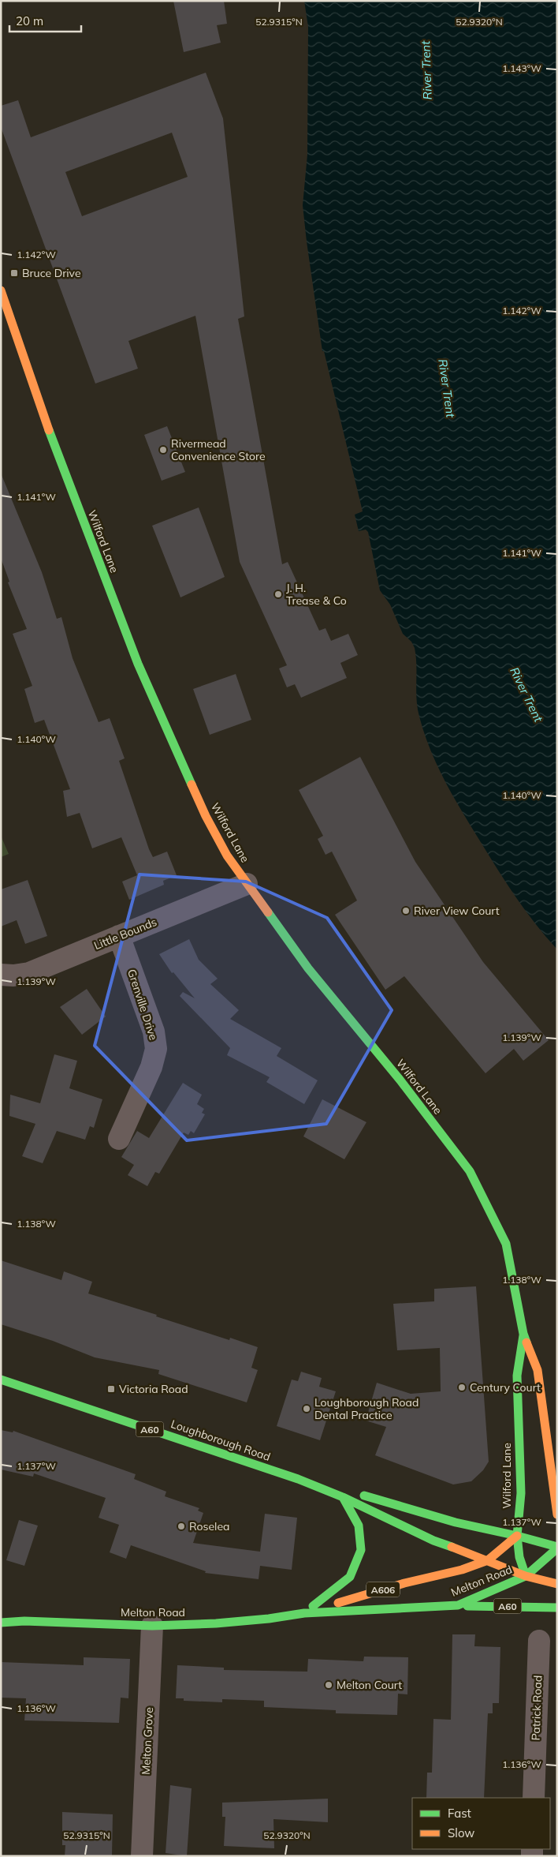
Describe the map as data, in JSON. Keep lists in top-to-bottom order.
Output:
{
  "streets": {
    "main road": [
      "Wilford Lane",
      "A60",
      "Loughborough Road",
      "Melton Road",
      "A606"
    ],
    "street": [
      "Little Bounds",
      "Grenville Drive",
      "Patrick Road",
      "Melton Grove"
    ]
  },
  "crossings": [
    ["Wilford Lane", "Little Bounds"],
    ["Wilford Lane", "Loughborough Road"],
    ["Wilford Lane", "Melton Road"],
    ["Little Bounds", "Grenville Drive"],
    ["A60", "Melton Road"],
    ["Loughborough Road", "Melton Road"],
    ["Melton Road", "Melton Grove"]
  ],
  "water": ["River Trent"],
  "places": {
    "transit": ["Bruce Drive", "Victoria Road"],
    "other": [
      "Rivermead Convenience Store",
      "J. H. Trease & Co",
      "River View Court",
      "Century Court",
      "Loughborough Road Dental Practice",
      "Roselea",
      "Melton Court"
    ]
  },
  "legend": ["Fast", "Slow"],
  "scale_bar": "20 m",
  "coordinates": [
    "52.9315°N",
    "52.9320°N",
    "1.143°W",
    "1.142°W",
    "1.141°W",
    "1.140°W",
    "1.139°W",
    "1.138°W",
    "1.137°W",
    "1.136°W"
  ]
}
